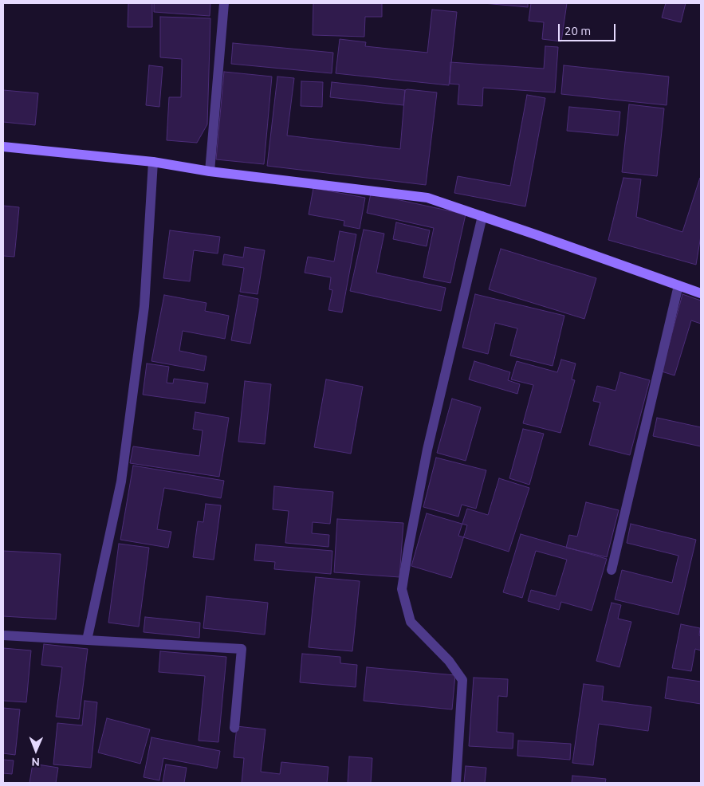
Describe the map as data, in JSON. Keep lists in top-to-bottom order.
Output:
{
  "scale_bar": "20 m",
  "north": "bottom"
}
